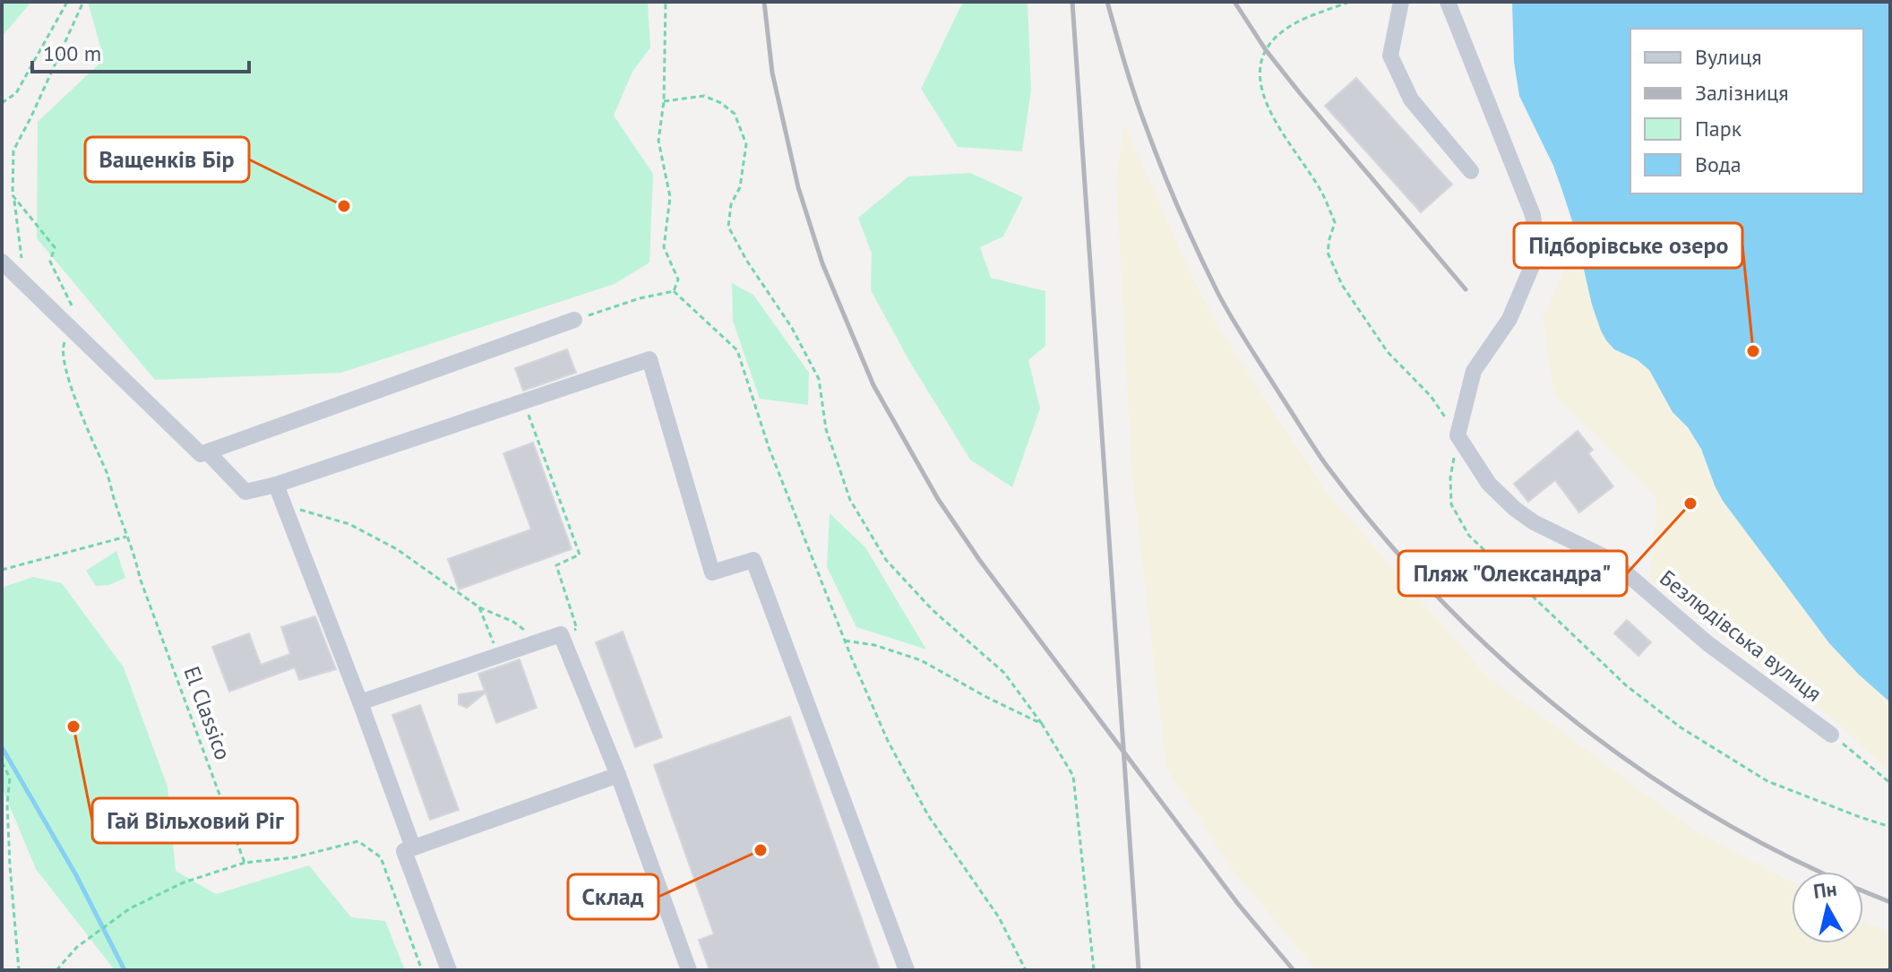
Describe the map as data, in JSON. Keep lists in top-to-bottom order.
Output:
{
  "streets": {
    "street": ["Безлюдівська вулиця"],
    "path": ["El Classico"]
  },
  "places": [
    "Ващенків Бір",
    "Підборівське озеро",
    "Пляж \"Олександра\"",
    "Гай Вільховий Ріг",
    "Склад"
  ],
  "legend": [
    "Вулиця",
    "Залізниця",
    "Парк",
    "Вода"
  ],
  "scale_bar": "100 m",
  "north": "top"
}
